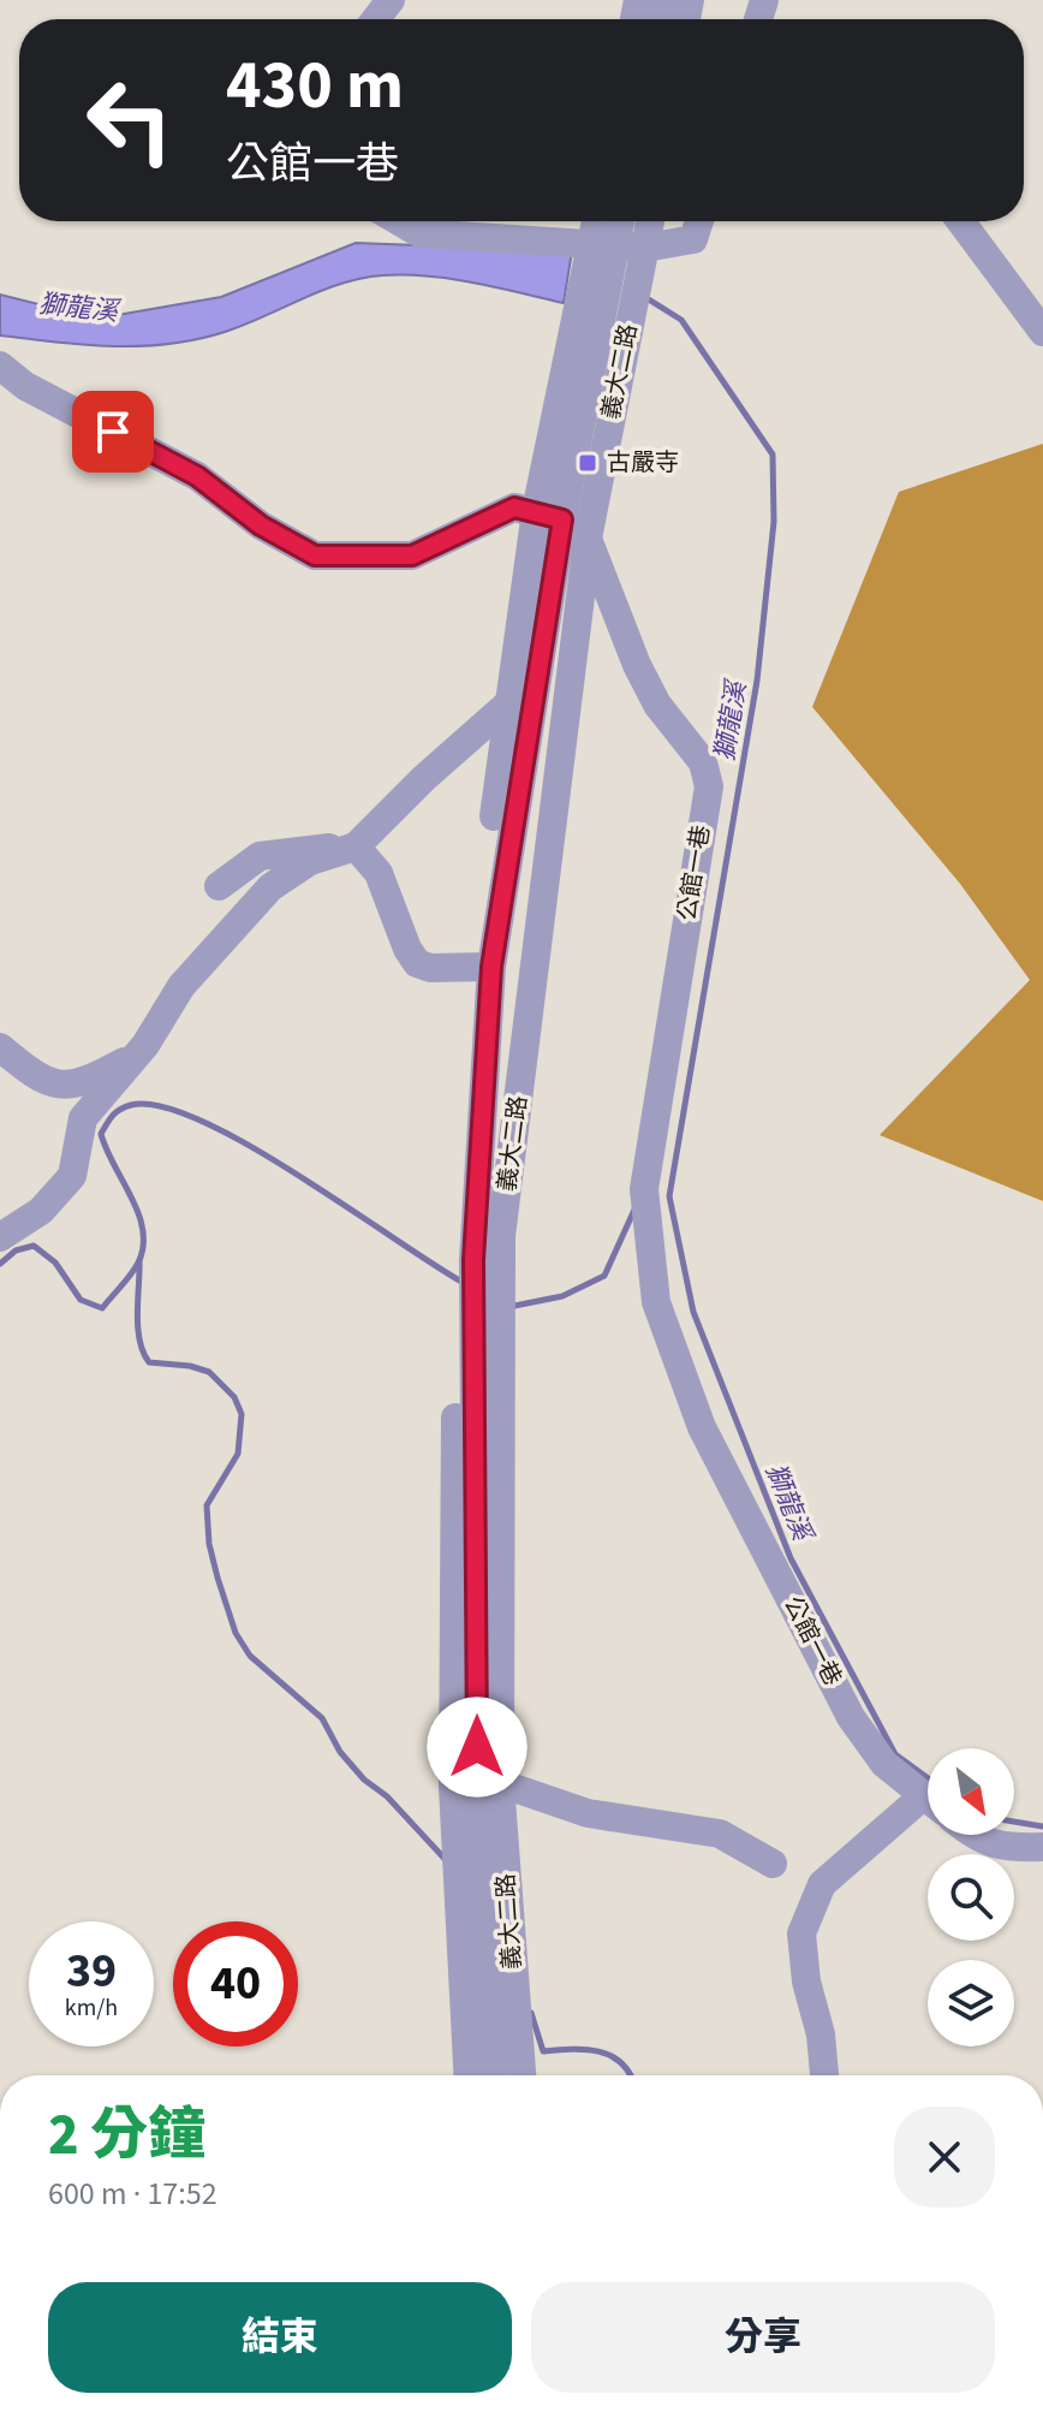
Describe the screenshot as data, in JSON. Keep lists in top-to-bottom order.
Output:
{
  "streets": {
    "street": ["義大二路", "公館一巷"]
  },
  "crossings": [
    ["義大二路", "公館一巷"]
  ],
  "water": ["獅龍溪"],
  "places": {
    "transit": ["古嚴寺"]
  },
  "north": "bottom right",
  "page": {
    "turn": ["430 m", "公館一巷"],
    "speed": "39 km/h",
    "limit": "40",
    "heading": ["2 分鐘", "600 m · 17:52"],
    "buttons": ["結束", "分享"]
  }
}
